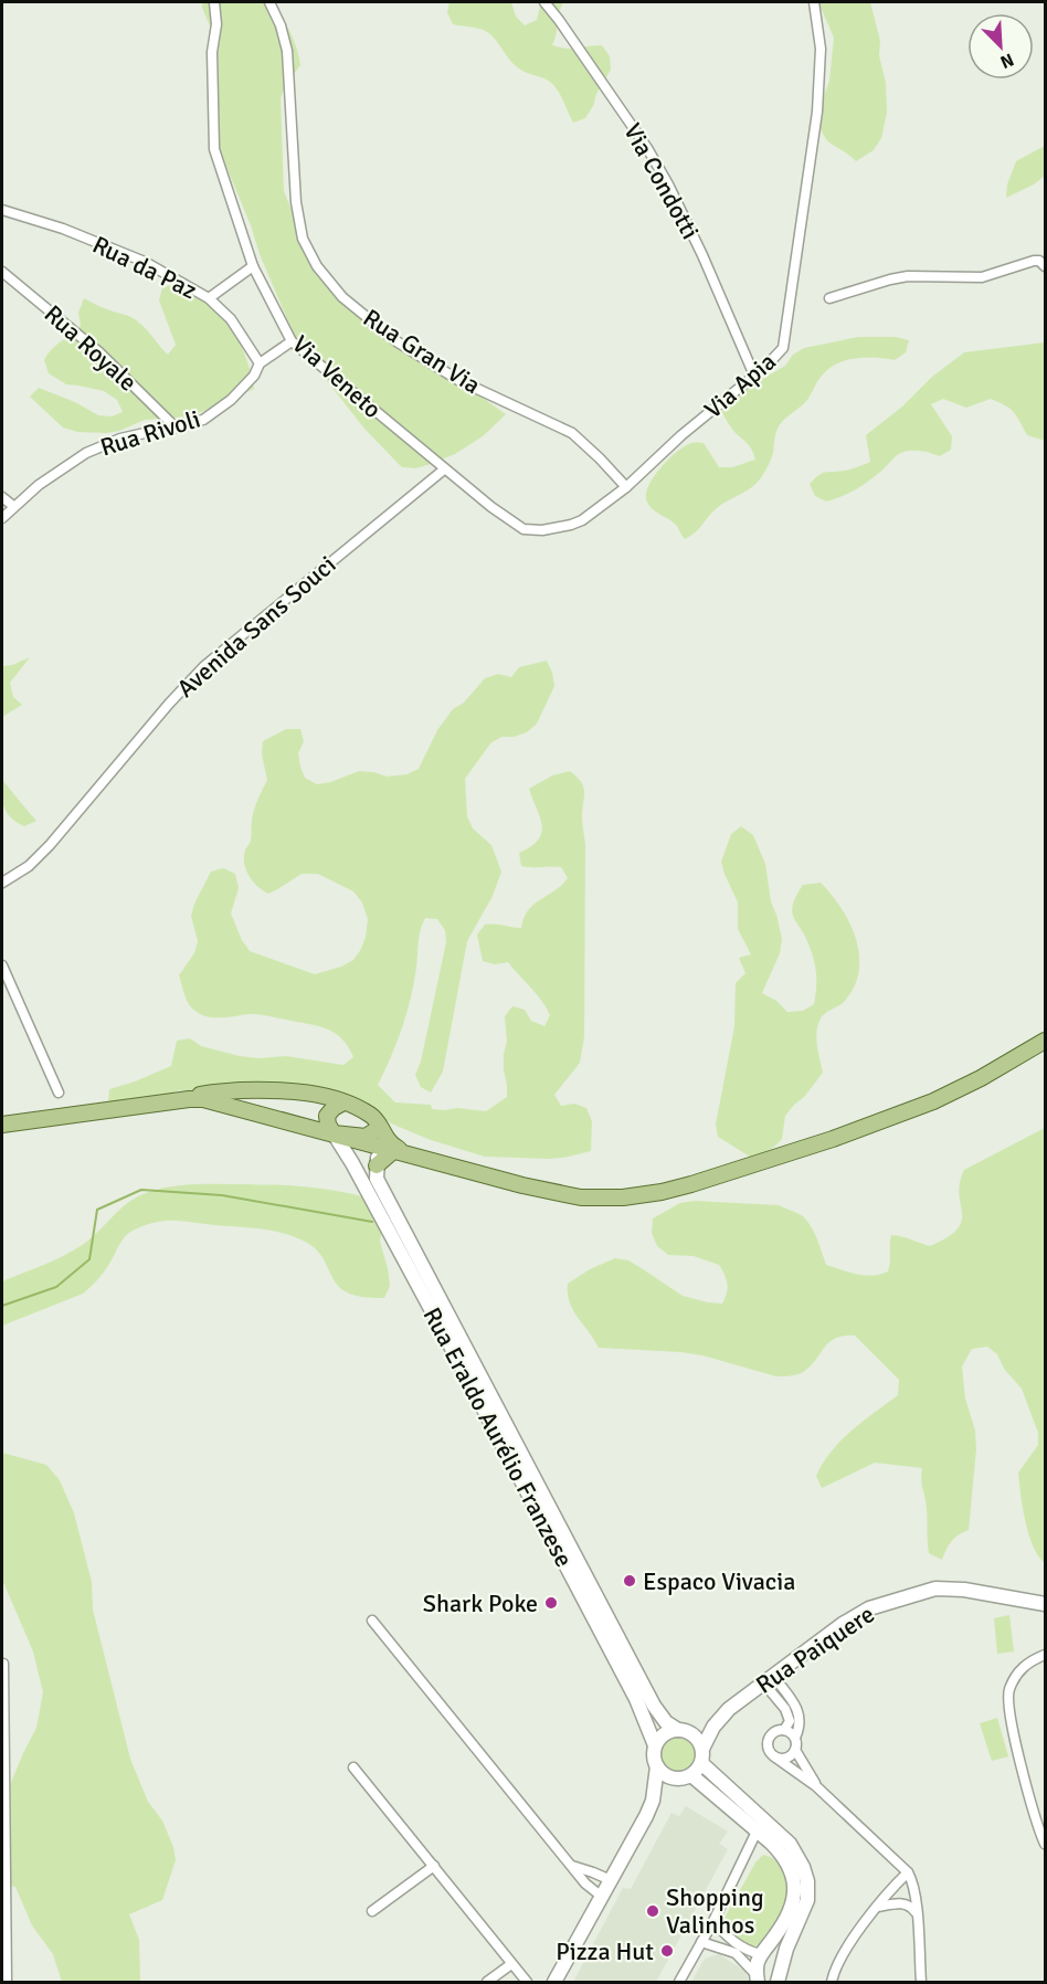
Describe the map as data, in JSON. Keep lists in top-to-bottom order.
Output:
{
  "streets": {
    "main road": ["Rua Eraldo Aurélio Franzese", "Rua Paiquere"],
    "street": [
      "Via Condotti",
      "Rua da Paz",
      "Rua Royale",
      "Rua Gran Via",
      "Via Veneto",
      "Via Apia",
      "Rua Rivoli",
      "Avenida Sans Souci"
    ]
  },
  "crossings": [
    ["Via Condotti", "Via Apia"],
    ["Rua da Paz", "Rua Rivoli"],
    ["Rua Royale", "Rua Rivoli"],
    ["Rua Gran Via", "Via Apia"],
    ["Via Veneto", "Via Apia"],
    ["Via Veneto", "Rua Rivoli"],
    ["Via Veneto", "Avenida Sans Souci"],
    ["Via Apia", "Avenida Sans Souci"],
    ["Rua Eraldo Aurélio Franzese", "Rua Paiquere"]
  ],
  "places": [
    "Espaco Vivacia",
    "Shark Poke",
    "Shopping Valinhos",
    "Pizza Hut"
  ],
  "north": "bottom right"
}
